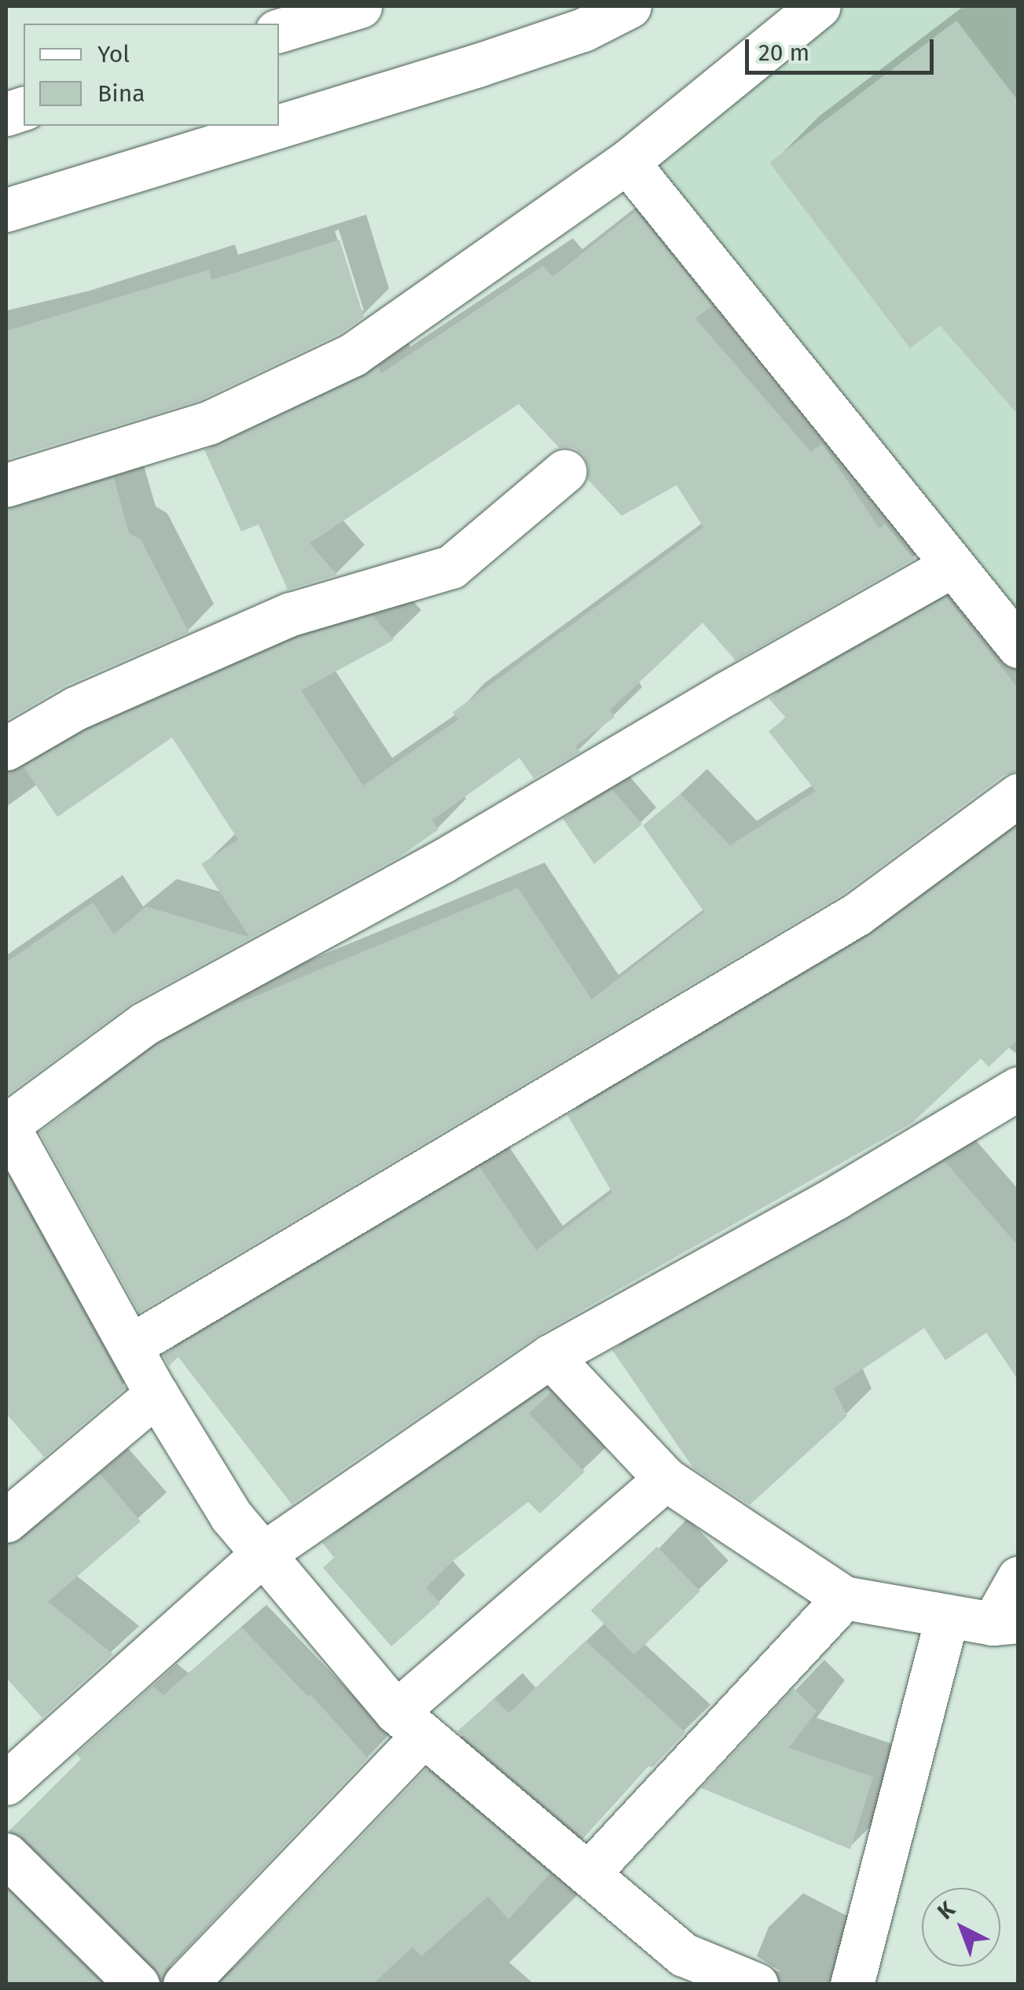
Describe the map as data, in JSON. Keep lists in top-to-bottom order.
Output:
{
  "legend": ["Yol", "Bina"],
  "scale_bar": "20 m",
  "north": "top left"
}
